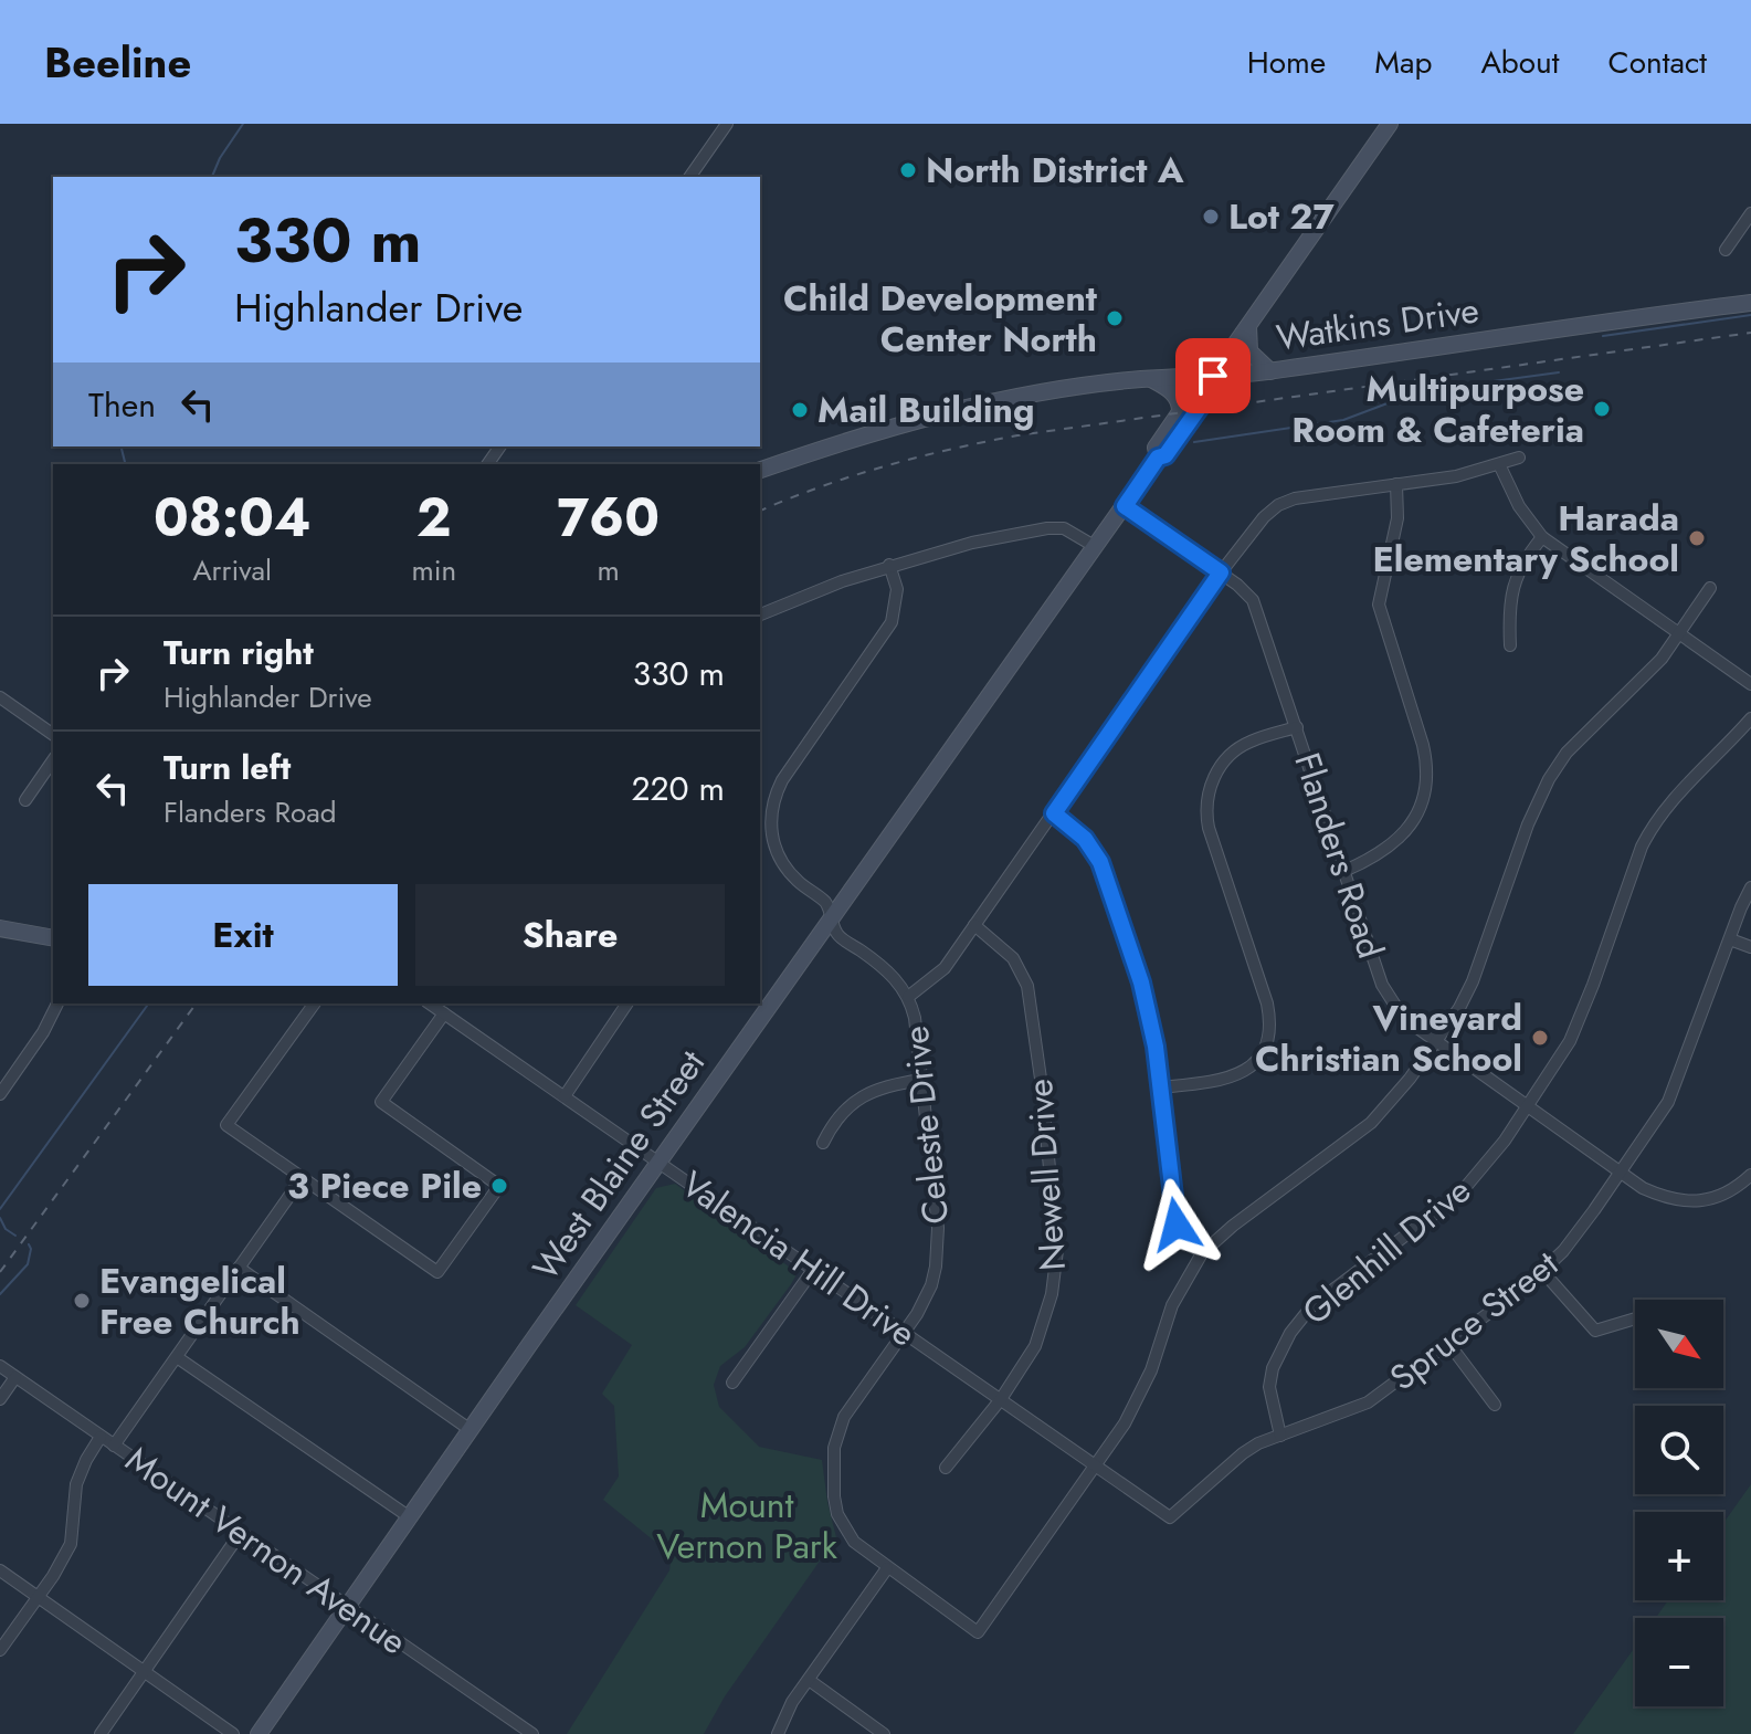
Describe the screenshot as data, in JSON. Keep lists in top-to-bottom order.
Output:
{
  "streets": {
    "street": [
      "Watkins Drive",
      "Flanders Road",
      "Celeste Drive",
      "West Blaine Street",
      "Newell Drive",
      "Glenhill Drive",
      "Valencia Hill Drive",
      "Spruce Street",
      "Mount Vernon Avenue"
    ]
  },
  "crossings": [
    ["Watkins Drive", "West Blaine Street"],
    ["Flanders Road", "West Blaine Street"],
    ["Flanders Road", "Glenhill Drive"],
    ["Flanders Road", "Spruce Street"],
    ["Celeste Drive", "West Blaine Street"],
    ["Celeste Drive", "Valencia Hill Drive"],
    ["West Blaine Street", "Valencia Hill Drive"],
    ["West Blaine Street", "Mount Vernon Avenue"],
    ["Newell Drive", "Valencia Hill Drive"],
    ["Glenhill Drive", "Spruce Street"],
    ["Valencia Hill Drive", "Spruce Street"]
  ],
  "parks": ["Mount Vernon Park"],
  "places": [
    "North District A",
    "Lot 27",
    "Child Development Center North",
    "Multipurpose Room & Cafeteria",
    "Mail Building",
    "Harada Elementary School",
    "Vineyard Christian School",
    "3 Piece Pile",
    "Evangelical Free Church"
  ],
  "north": "bottom right",
  "page": {
    "header": "Beeline",
    "nav": [
      "Home",
      "Map",
      "About",
      "Contact"
    ],
    "turn": ["330 m", "Highlander Drive"],
    "then": "Then",
    "eta": [
      "08:04",
      "Arrival",
      "2",
      "min",
      "760",
      "m"
    ],
    "list": [
      {
        "name": "Turn right",
        "note": "Highlander Drive",
        "value": "330 m"
      },
      {
        "name": "Turn left",
        "note": "Flanders Road",
        "value": "220 m"
      }
    ],
    "buttons": ["Exit", "Share"],
    "map_buttons": ["+", "−"]
  }
}
